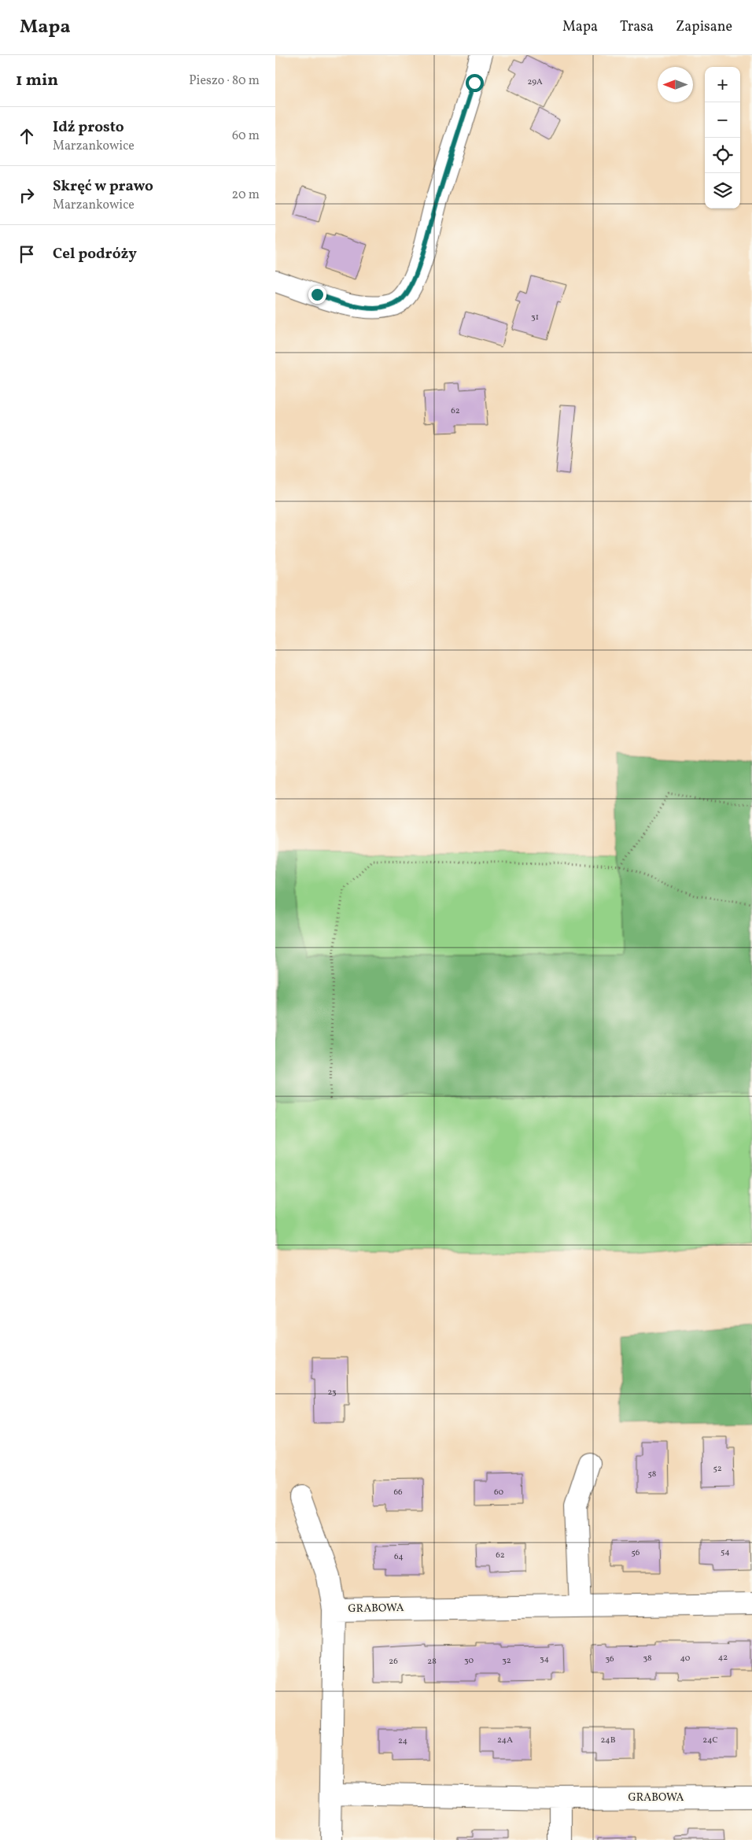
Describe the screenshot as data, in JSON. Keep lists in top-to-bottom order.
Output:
{
  "streets": {
    "street": ["GRABOWA"]
  },
  "house_numbers": [
    "29A",
    "31",
    "62",
    "23",
    "52",
    "58",
    "66",
    "60",
    "54",
    "56",
    "62",
    "64",
    "42",
    "38",
    "40",
    "34",
    "36",
    "30",
    "32",
    "26",
    "28",
    "24A",
    "24B",
    "24C",
    "24"
  ],
  "north": "left",
  "page": {
    "header": "Mapa",
    "nav": ["Mapa", "Trasa", "Zapisane"],
    "heading": ["1 min", "Pieszo · 80 m"],
    "map_buttons": ["+", "−"],
    "list": [
      ["Idź prosto", "Marzankowice", "60 m"],
      ["Skręć w prawo", "Marzankowice", "20 m"],
      "Cel podróży"
    ]
  }
}
